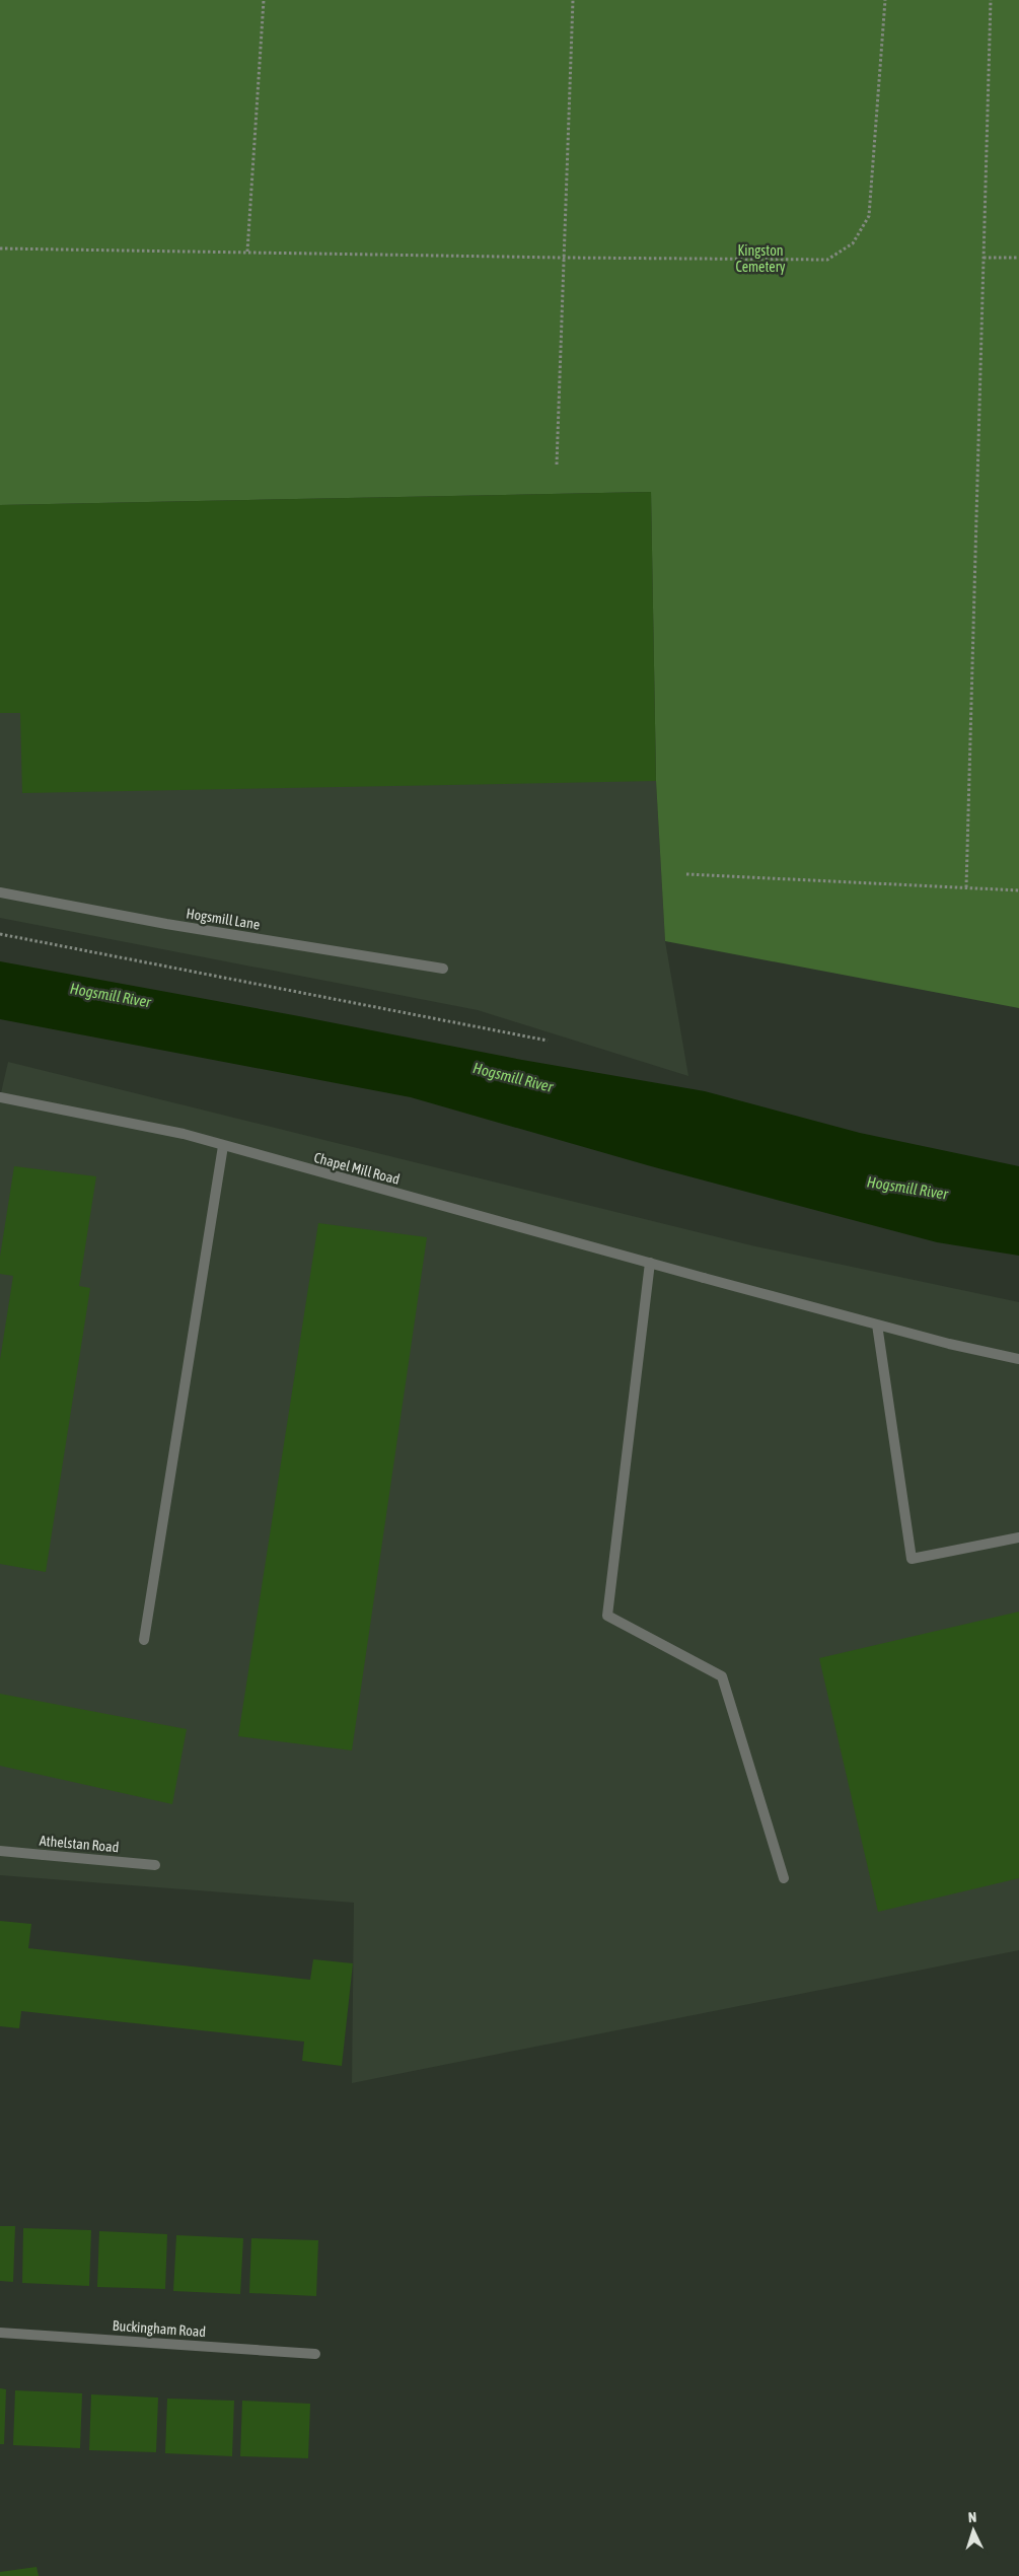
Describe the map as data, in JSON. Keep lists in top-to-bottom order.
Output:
{
  "streets": {
    "street": [
      "Hogsmill Lane",
      "Chapel Mill Road",
      "Athelstan Road",
      "Buckingham Road"
    ]
  },
  "water": ["Hogsmill River"],
  "parks": ["Kingston Cemetery"],
  "north": "top"
}
